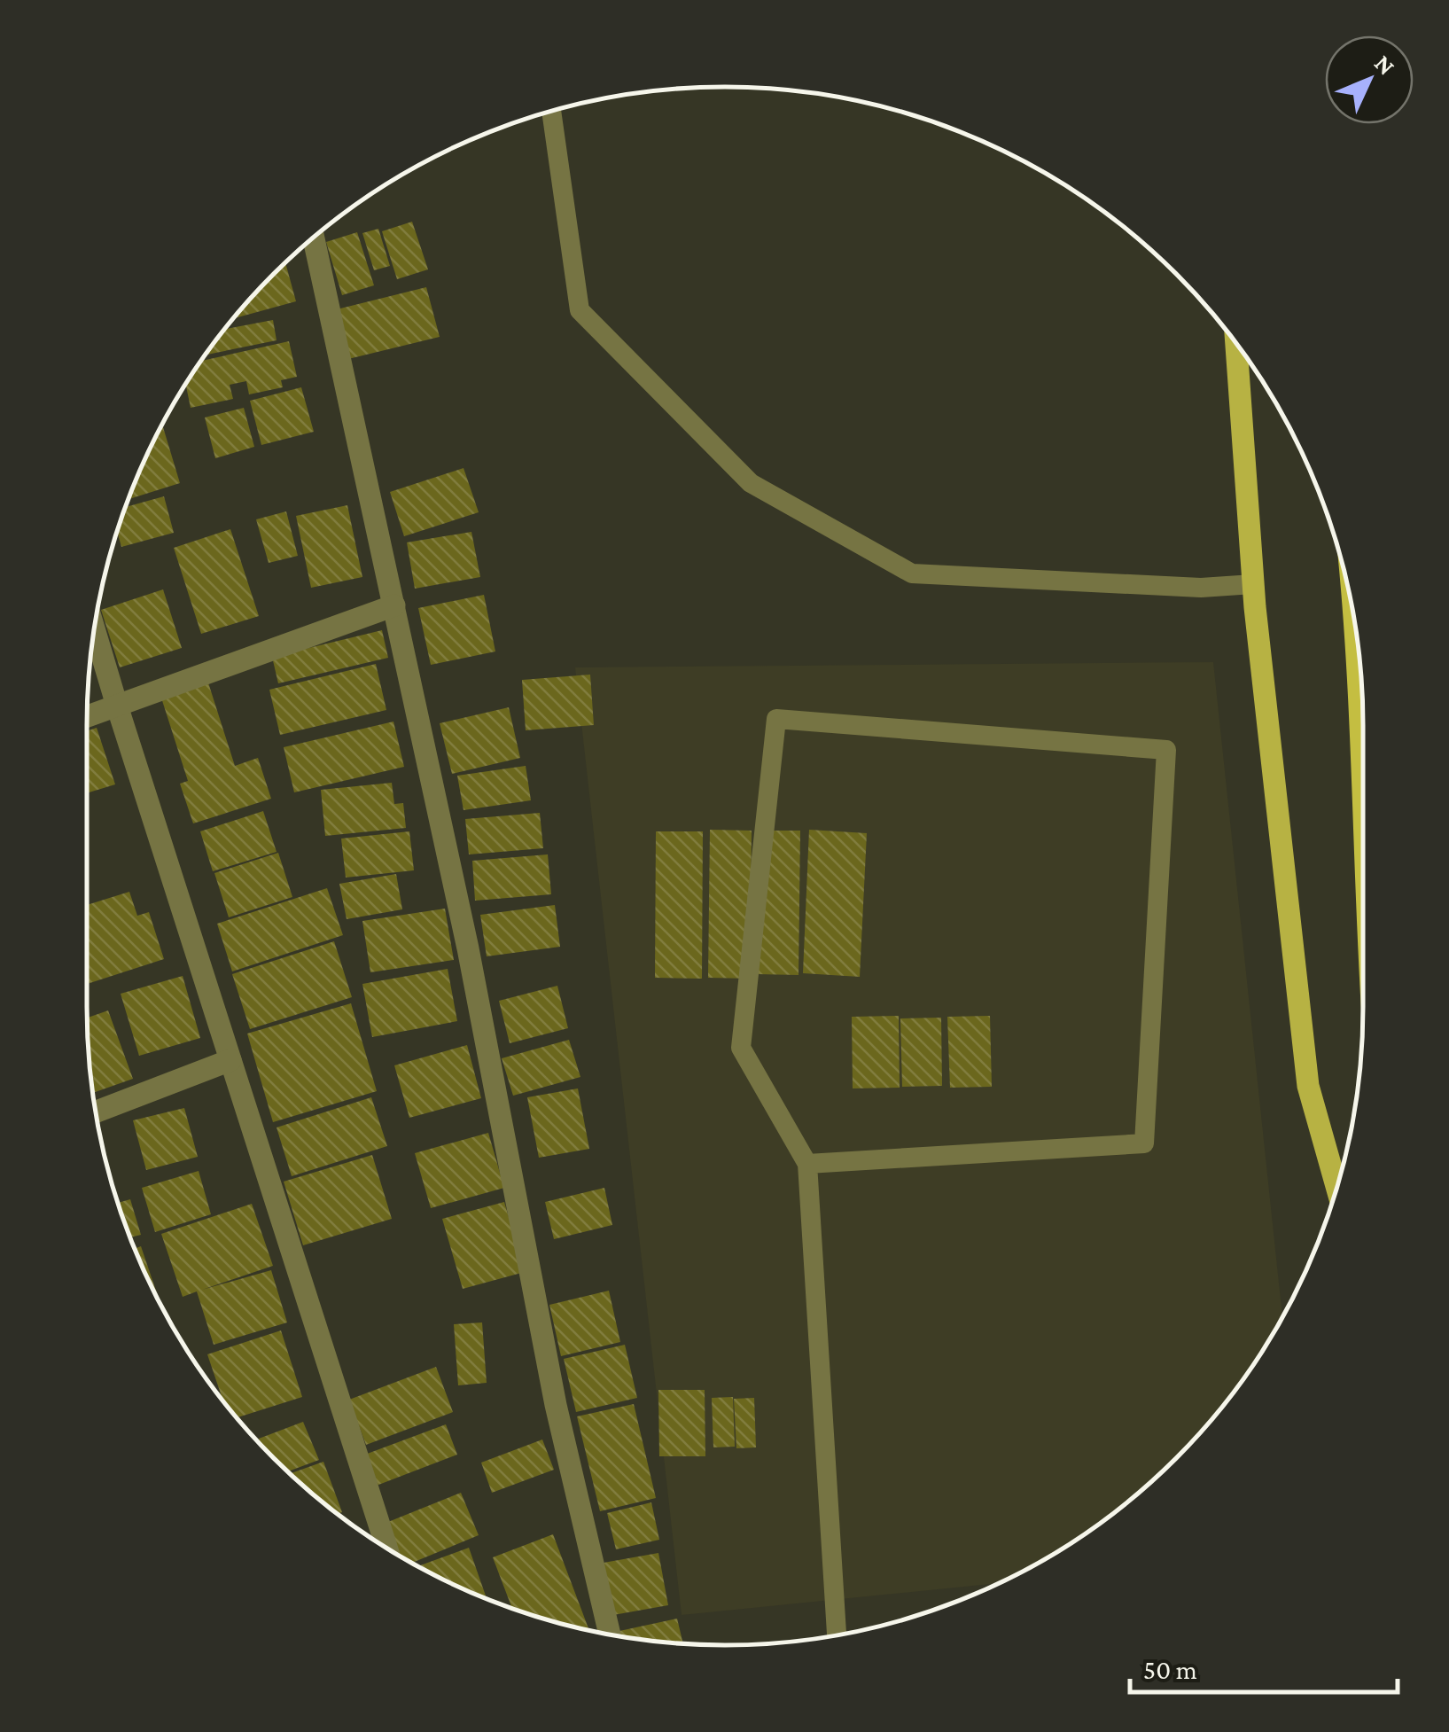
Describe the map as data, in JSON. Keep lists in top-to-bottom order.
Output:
{
  "scale_bar": "50 m",
  "north": "top right"
}
